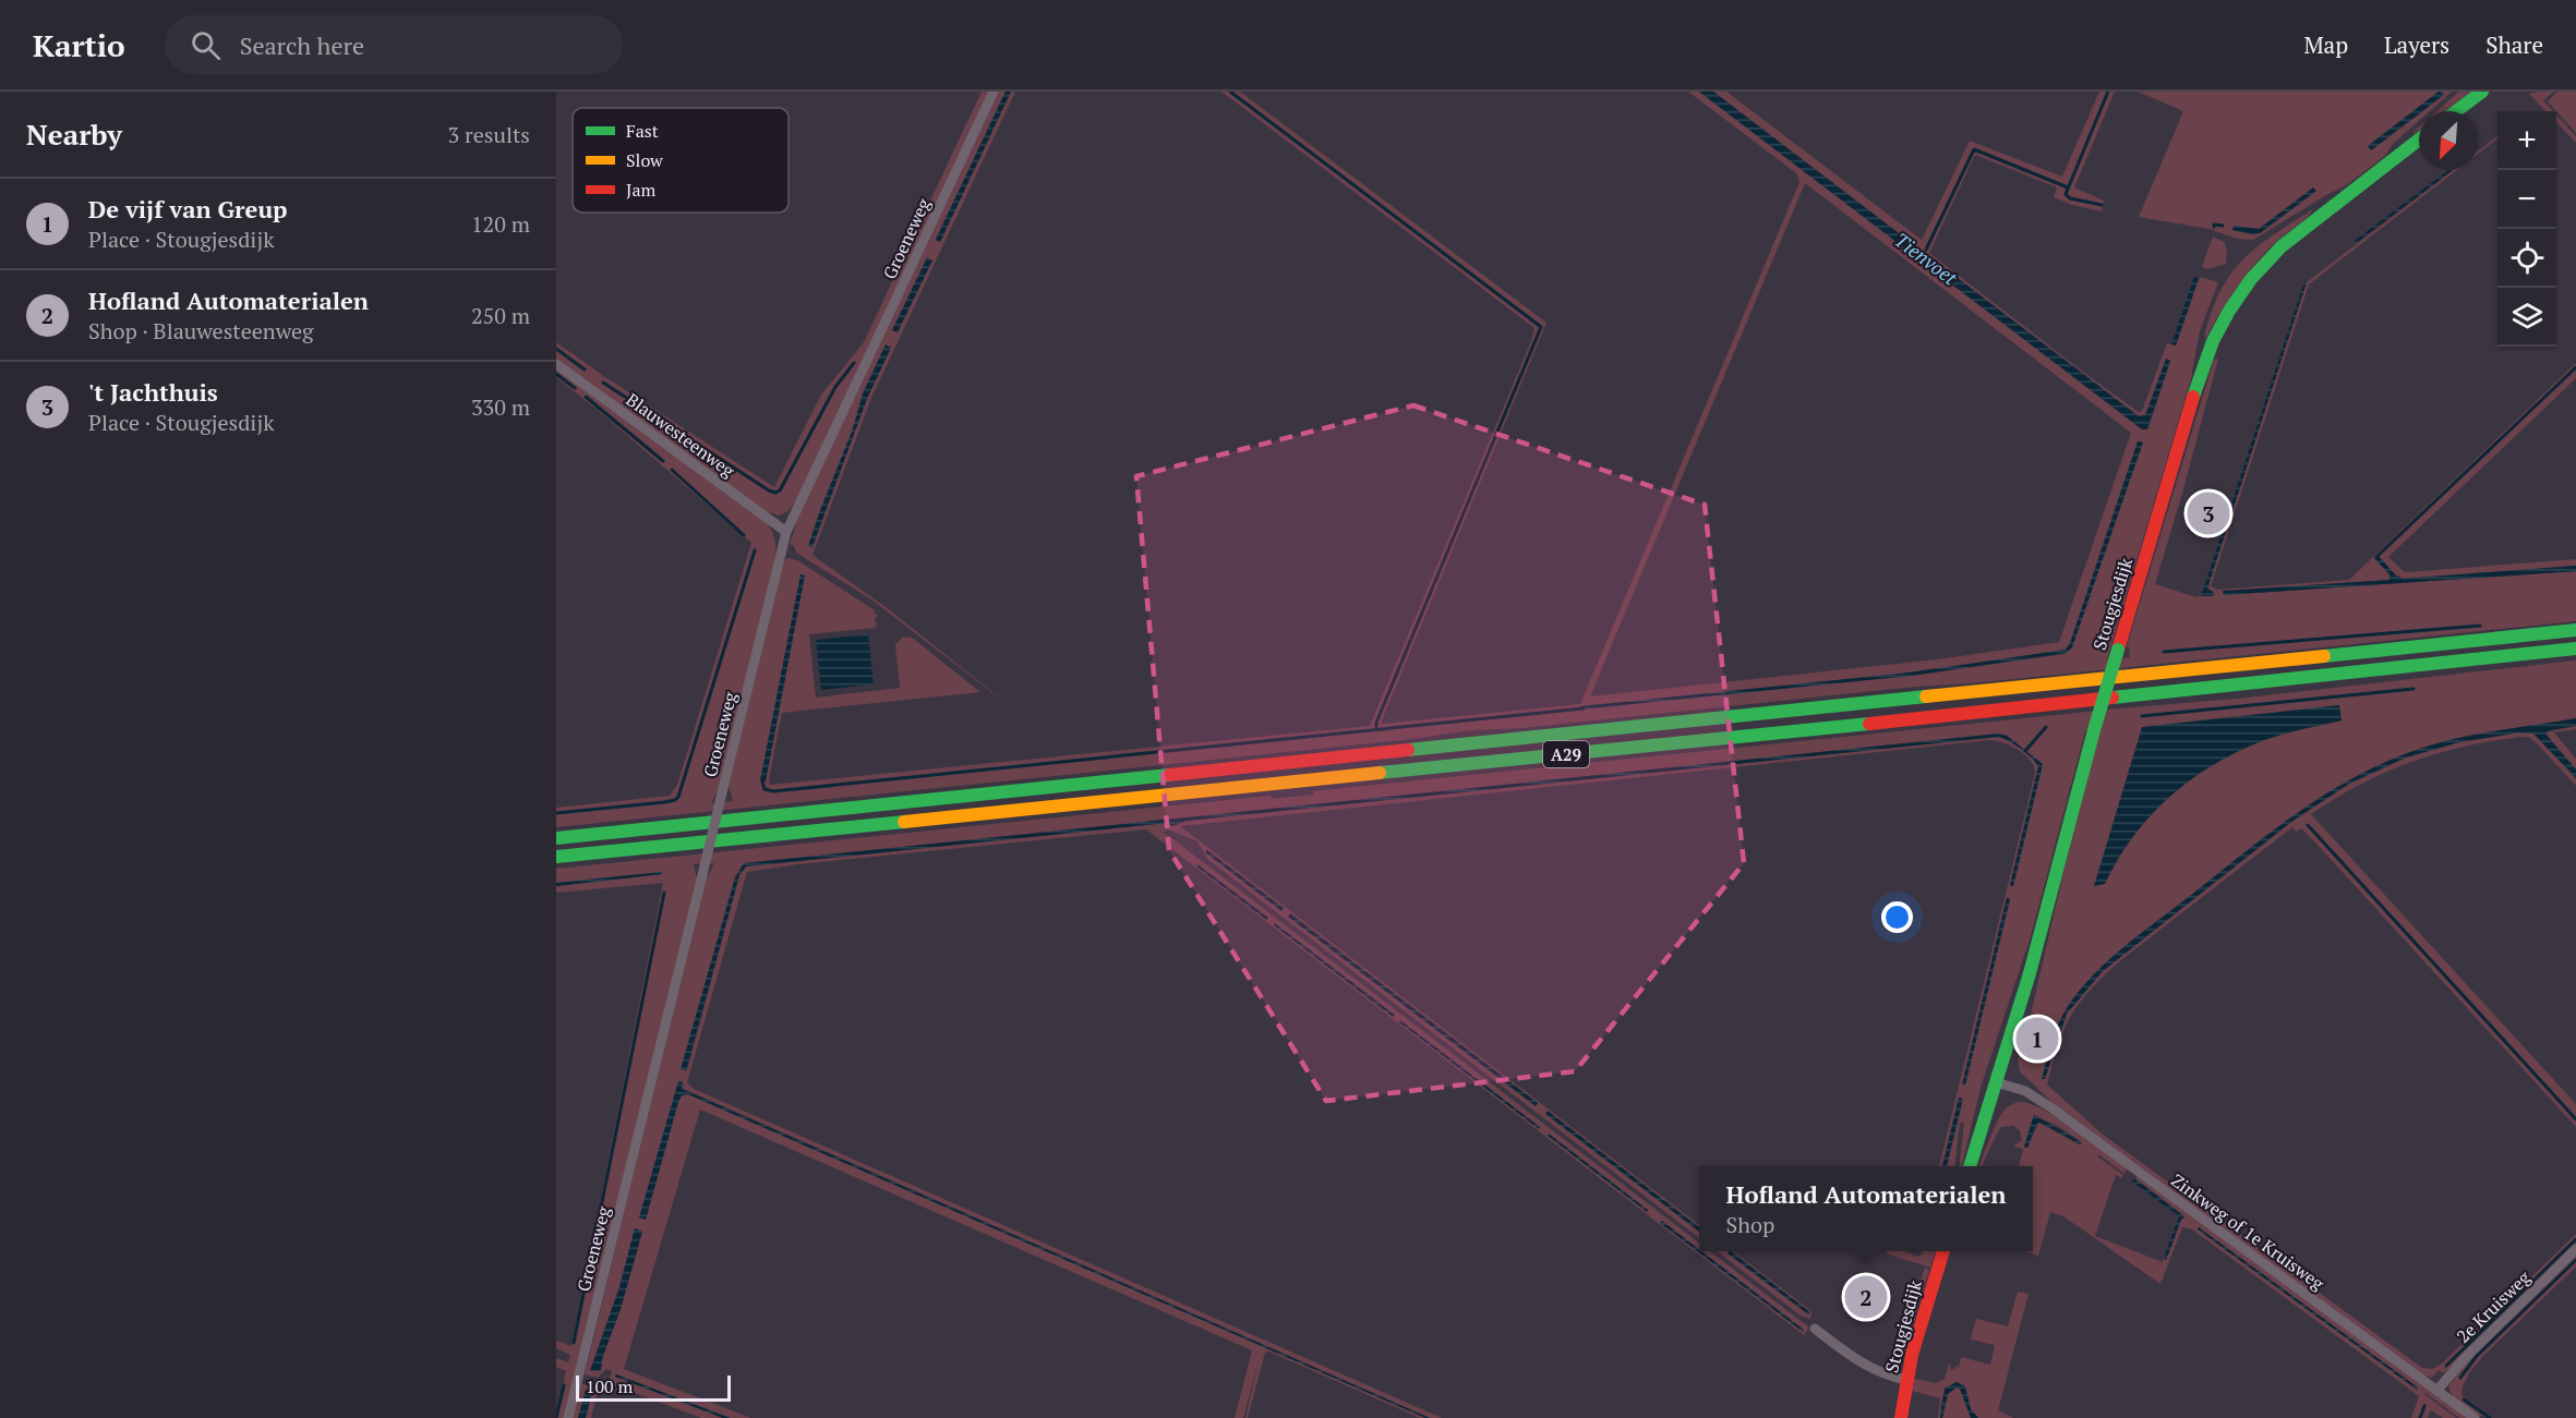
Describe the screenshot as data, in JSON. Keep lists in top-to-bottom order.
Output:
{
  "streets": {
    "main road": ["Stougjesdijk", "A29"],
    "street": [
      "Groeneweg",
      "Blauwesteenweg",
      "Zinkweg of 1e Kruisweg",
      "2e Kruisweg"
    ]
  },
  "crossings": [
    ["Groeneweg", "Blauwesteenweg"],
    ["Stougjesdijk", "Zinkweg of 1e Kruisweg"],
    ["Zinkweg of 1e Kruisweg", "2e Kruisweg"]
  ],
  "water": ["Tienvoet"],
  "legend": ["Fast", "Slow", "Jam"],
  "scale_bar": "100 m",
  "north": "bottom left",
  "page": {
    "header": "Kartio",
    "search": "Search here",
    "nav": ["Map", "Layers", "Share"],
    "heading": ["Nearby", "3 results"],
    "map_buttons": ["+", "−"],
    "list": [
      {
        "mark": "1",
        "name": "De vijf van Greup",
        "note": "Place · Stougjesdijk",
        "value": "120 m"
      },
      {
        "mark": "2",
        "name": "Hofland Automaterialen",
        "note": "Shop · Blauwesteenweg",
        "value": "250 m"
      },
      {
        "mark": "3",
        "name": "'t Jachthuis",
        "note": "Place · Stougjesdijk",
        "value": "330 m"
      }
    ],
    "pins": ["3", "1", "2"],
    "popup": ["Hofland Automaterialen", "Shop"],
    "scale": "100 m"
  }
}
